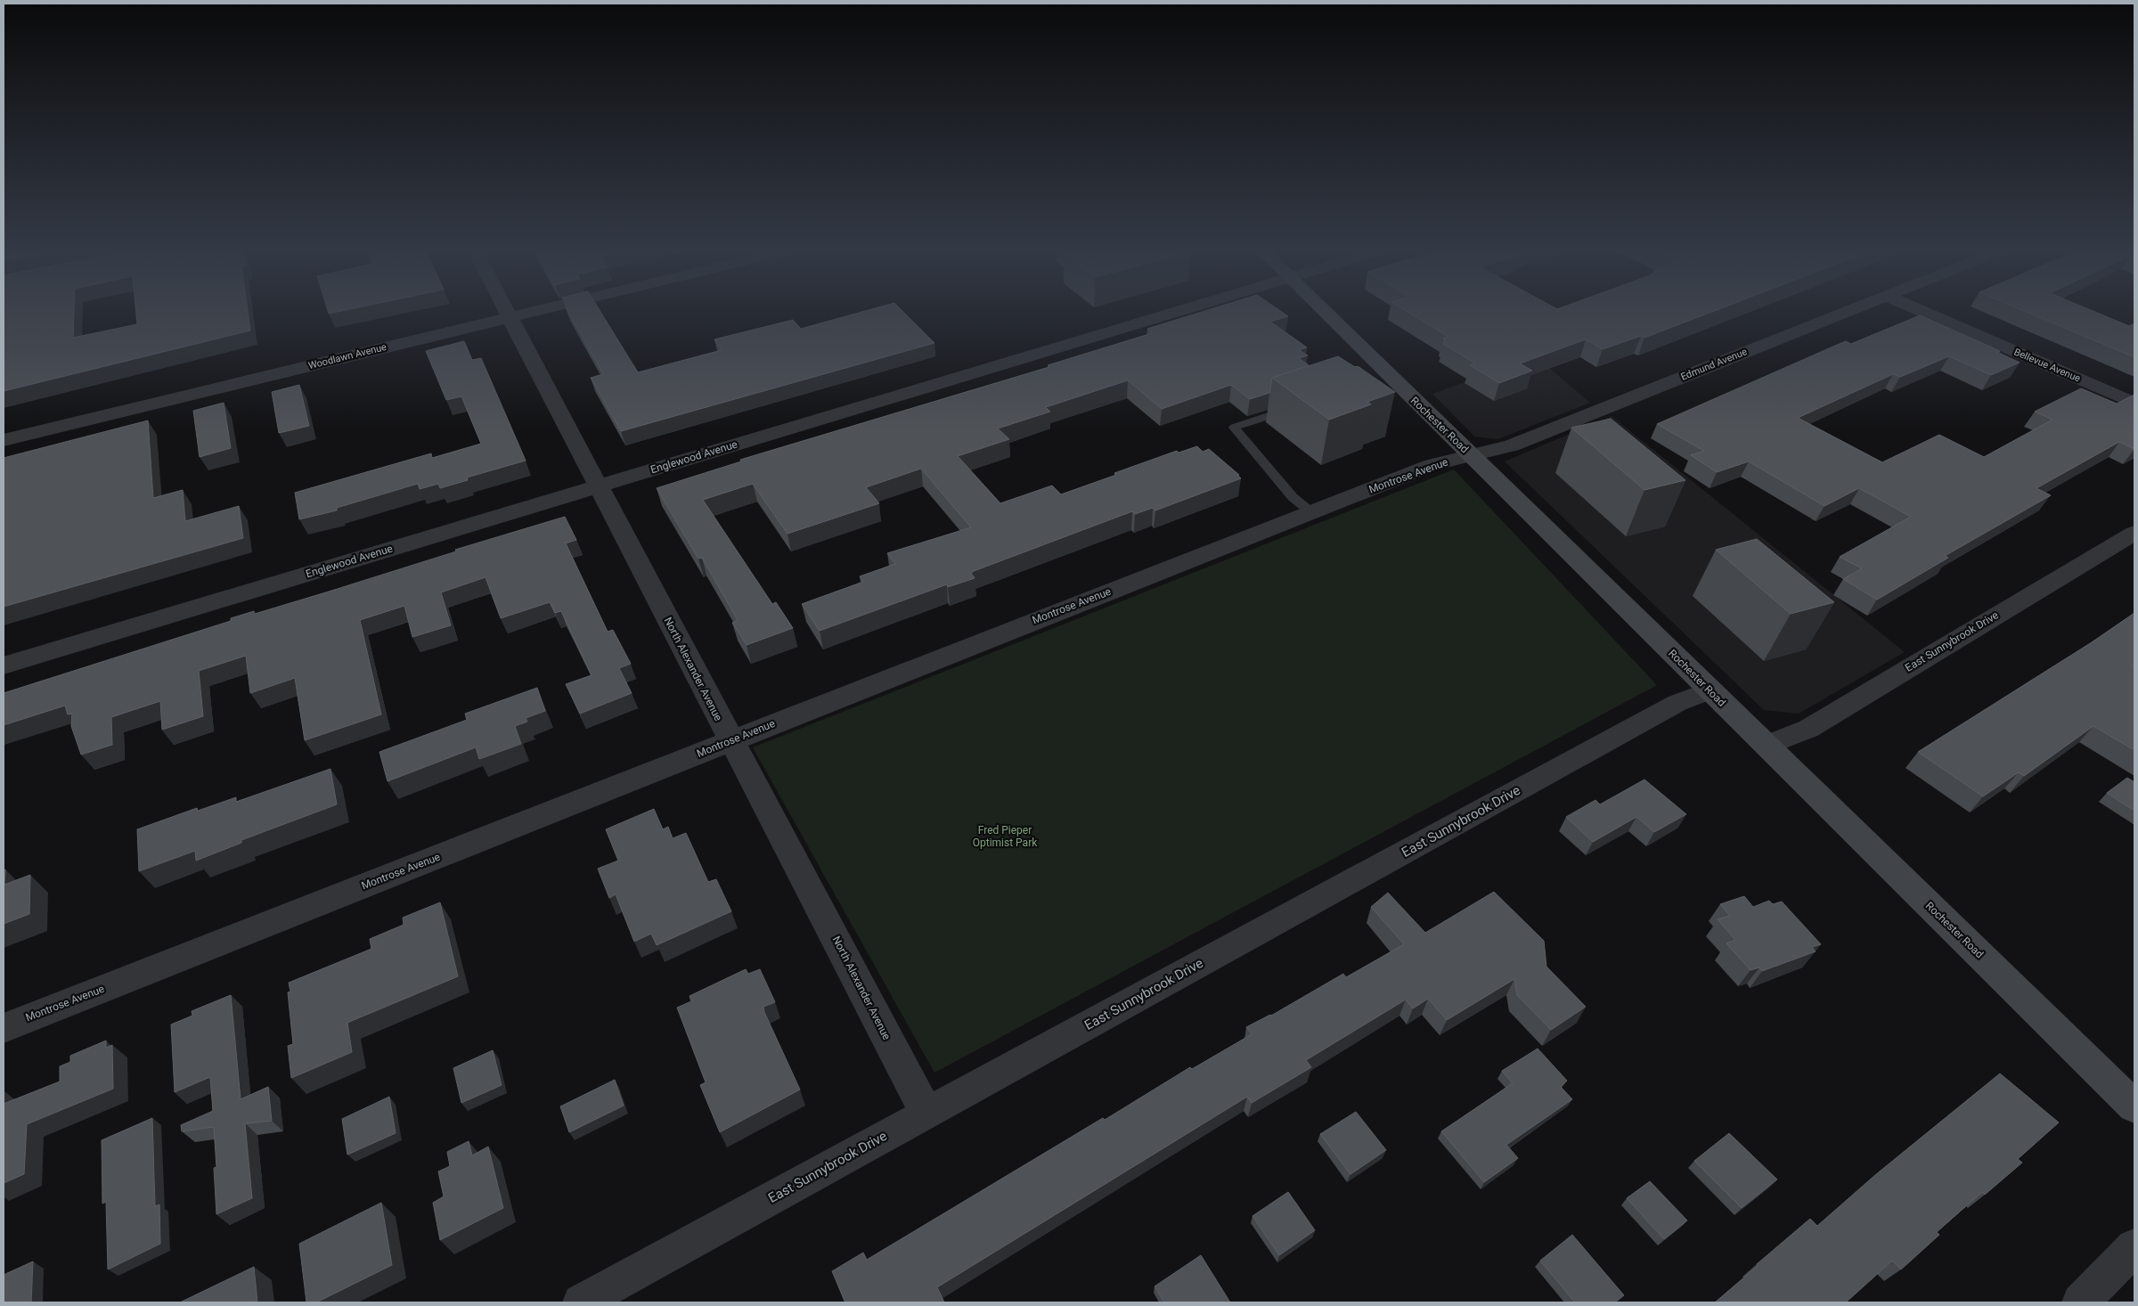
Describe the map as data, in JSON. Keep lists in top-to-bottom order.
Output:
{
  "streets": {
    "main road": ["Rochester Road"],
    "street": [
      "Woodlawn Avenue",
      "Edmund Avenue",
      "Bellevue Avenue",
      "Englewood Avenue",
      "Montrose Avenue",
      "East Sunnybrook Drive",
      "North Alexander Avenue"
    ]
  },
  "crossings": [
    ["Woodlawn Avenue", "North Alexander Avenue"],
    ["Edmund Avenue", "Rochester Road"],
    ["Edmund Avenue", "Montrose Avenue"],
    ["Rochester Road", "Montrose Avenue"],
    ["Rochester Road", "East Sunnybrook Drive"],
    ["Englewood Avenue", "North Alexander Avenue"],
    ["Montrose Avenue", "North Alexander Avenue"],
    ["East Sunnybrook Drive", "North Alexander Avenue"]
  ],
  "parks": ["Fred Pieper Optimist Park"]
}
